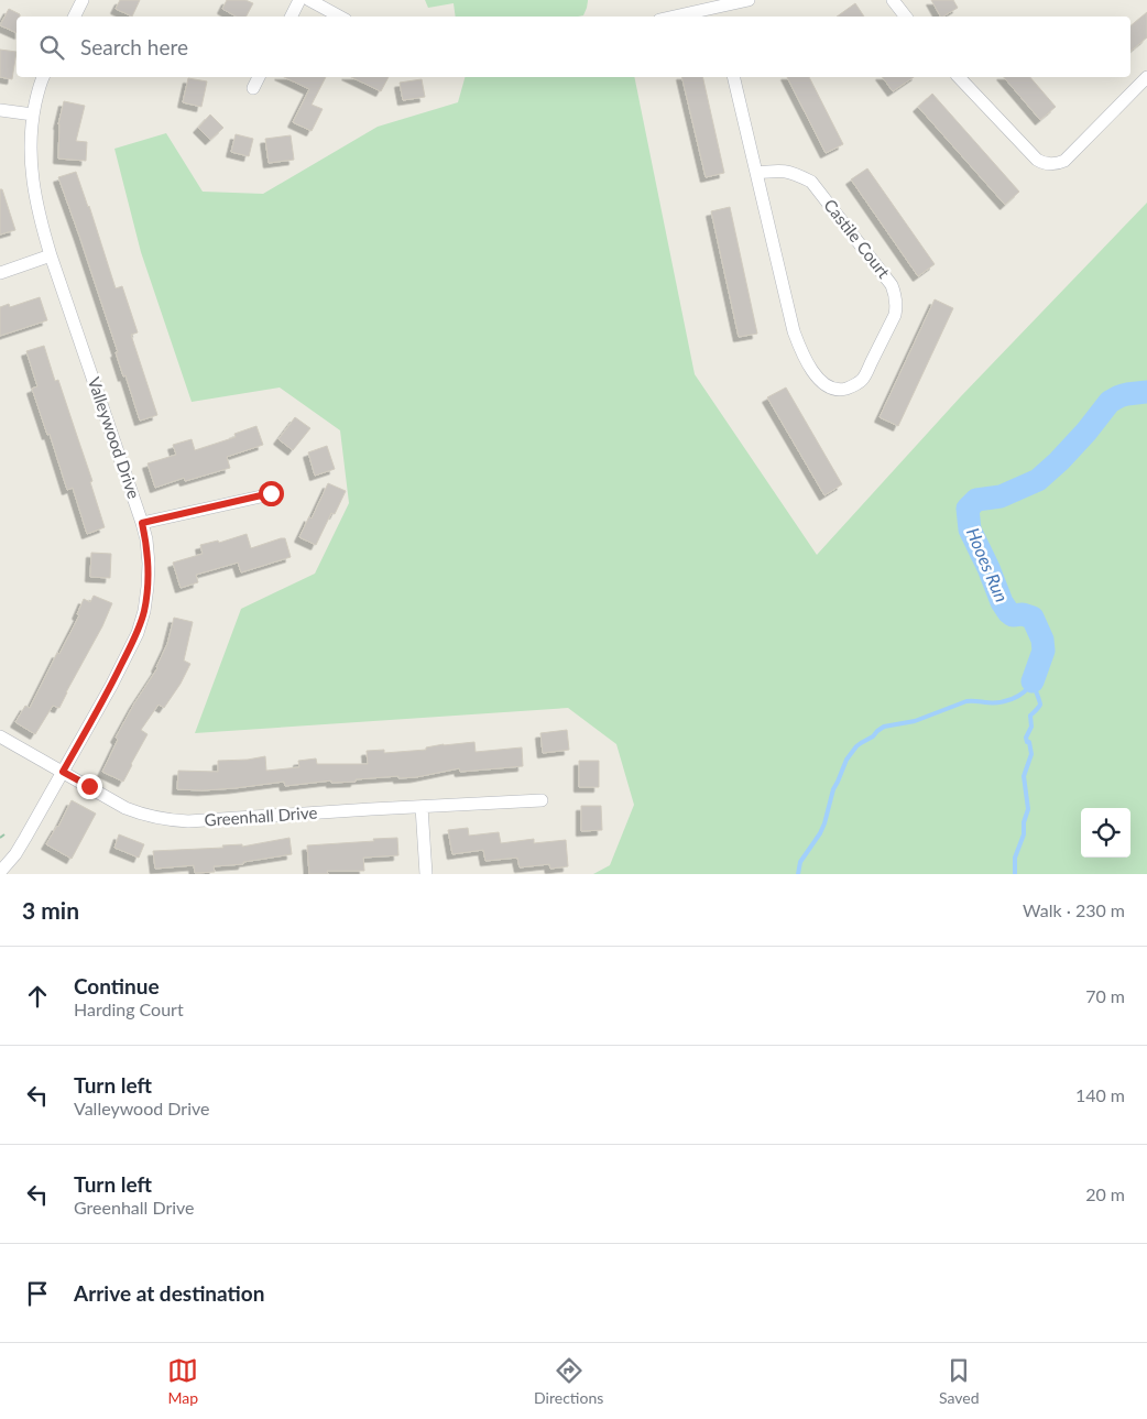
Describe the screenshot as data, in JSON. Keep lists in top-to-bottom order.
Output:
{
  "streets": {
    "street": ["Castile Court", "Valleywood Drive", "Greenhall Drive"]
  },
  "crossings": [
    ["Valleywood Drive", "Greenhall Drive"]
  ],
  "water": ["Hooes Run"],
  "page": {
    "search": "Search here",
    "heading": ["3 min", "Walk · 230 m"],
    "list": [
      ["Continue", "Harding Court", "70 m"],
      ["Turn left", "Valleywood Drive", "140 m"],
      ["Turn left", "Greenhall Drive", "20 m"],
      "Arrive at destination"
    ],
    "nav": ["Map", "Directions", "Saved"]
  }
}
